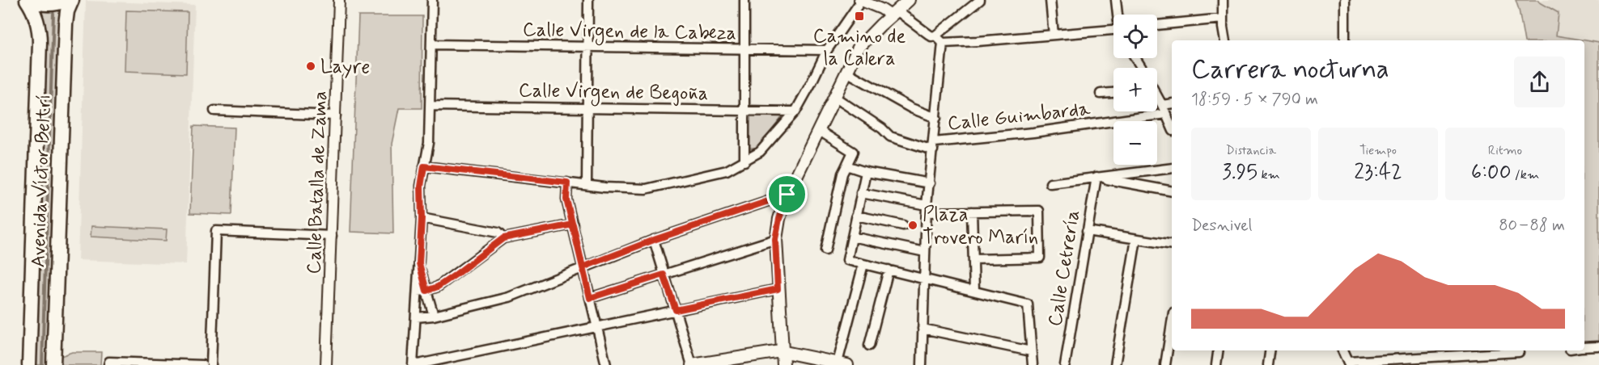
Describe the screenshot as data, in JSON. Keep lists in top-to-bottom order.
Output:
{
  "streets": {
    "main road": ["Avenida Víctor Beltrí"],
    "street": [
      "Calle Virgen de la Cabeza",
      "Calle Virgen de Begoña",
      "Calle Guimbarda",
      "Calle Batalla de Zama",
      "Calle Cetrería"
    ]
  },
  "places": {
    "transit": ["Camino de la Calera"],
    "other": ["Layre", "Plaza Trovero Marín"]
  },
  "page": {
    "map_buttons": ["+", "−"],
    "heading": ["Carrera nocturna", "18:59 · 5 × 790 m"],
    "stats": [
      ["Distancia", "3.95 km"],
      ["Tiempo", "23:42"],
      ["Ritmo", "6:00 /km"]
    ],
    "chart": ["Desnivel", "80–88 m"]
  }
}
